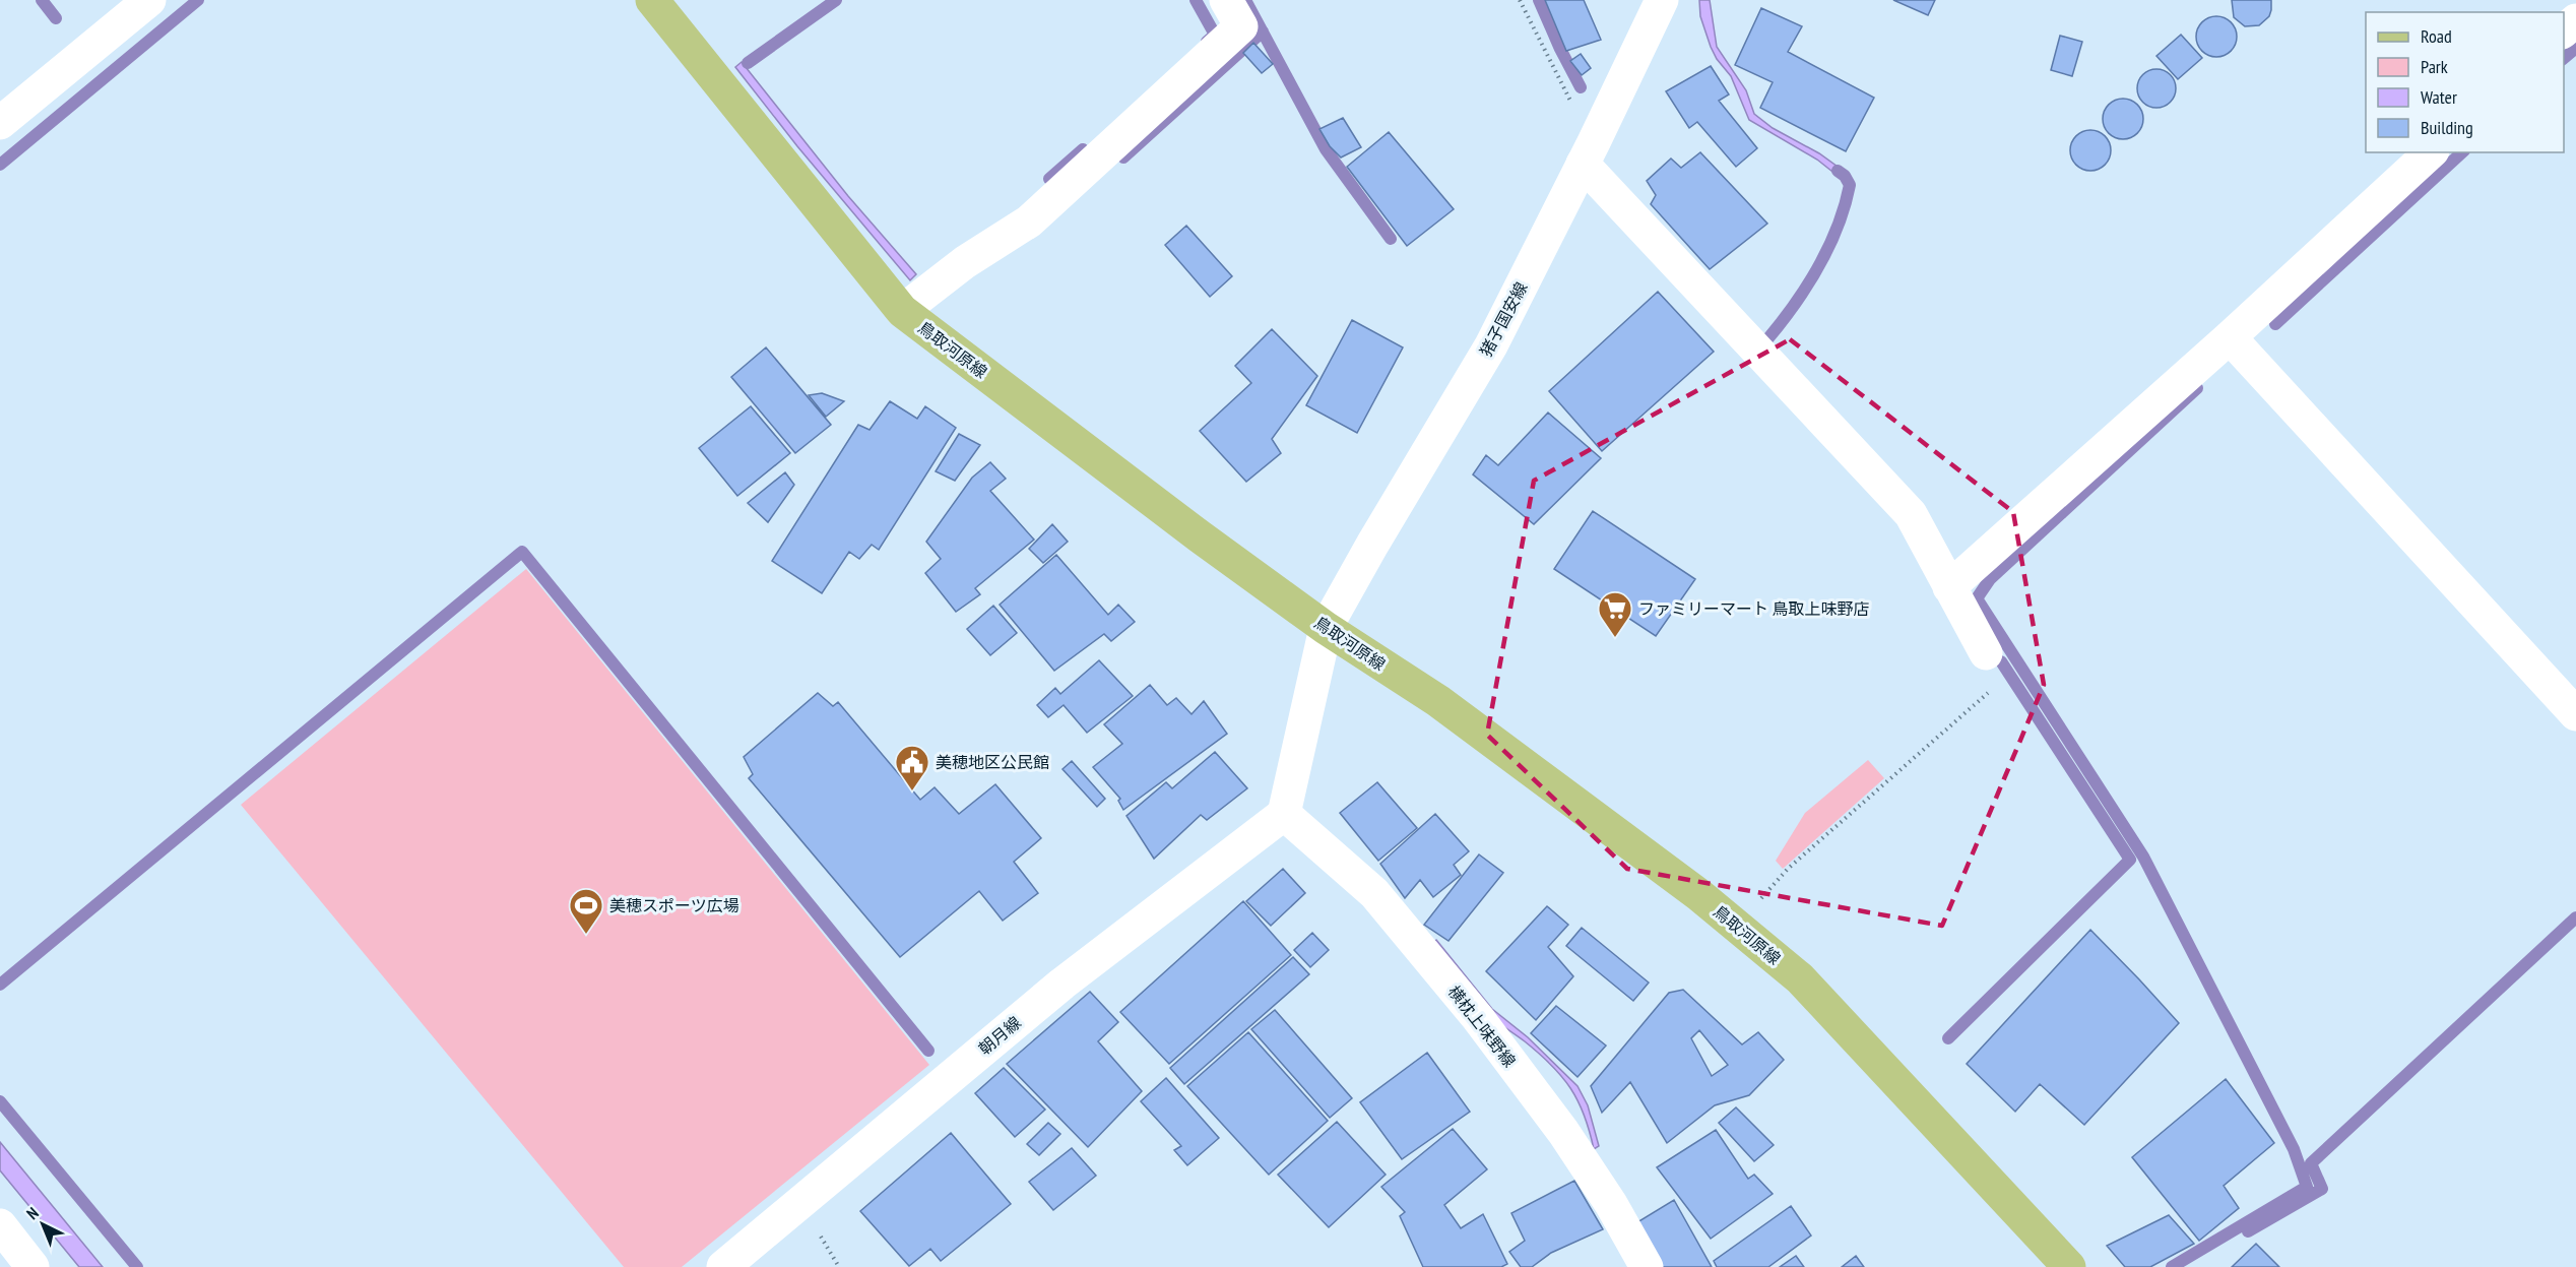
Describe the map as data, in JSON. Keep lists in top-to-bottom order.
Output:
{
  "streets": {
    "main road": ["鳥取河原線"],
    "street": ["猪子国安線", "横枕上味野線", "朝月線"]
  },
  "crossings": [
    ["猪子国安線", "鳥取河原線"],
    ["猪子国安線", "横枕上味野線"],
    ["猪子国安線", "朝月線"],
    ["横枕上味野線", "朝月線"]
  ],
  "places": {
    "supermarket": ["ファミリーマート 鳥取上味野店"],
    "public building": ["美穂地区公民館"],
    "sports": ["美穂スポーツ広場"]
  },
  "legend": [
    "Road",
    "Park",
    "Water",
    "Building"
  ],
  "north": "top left"
}
